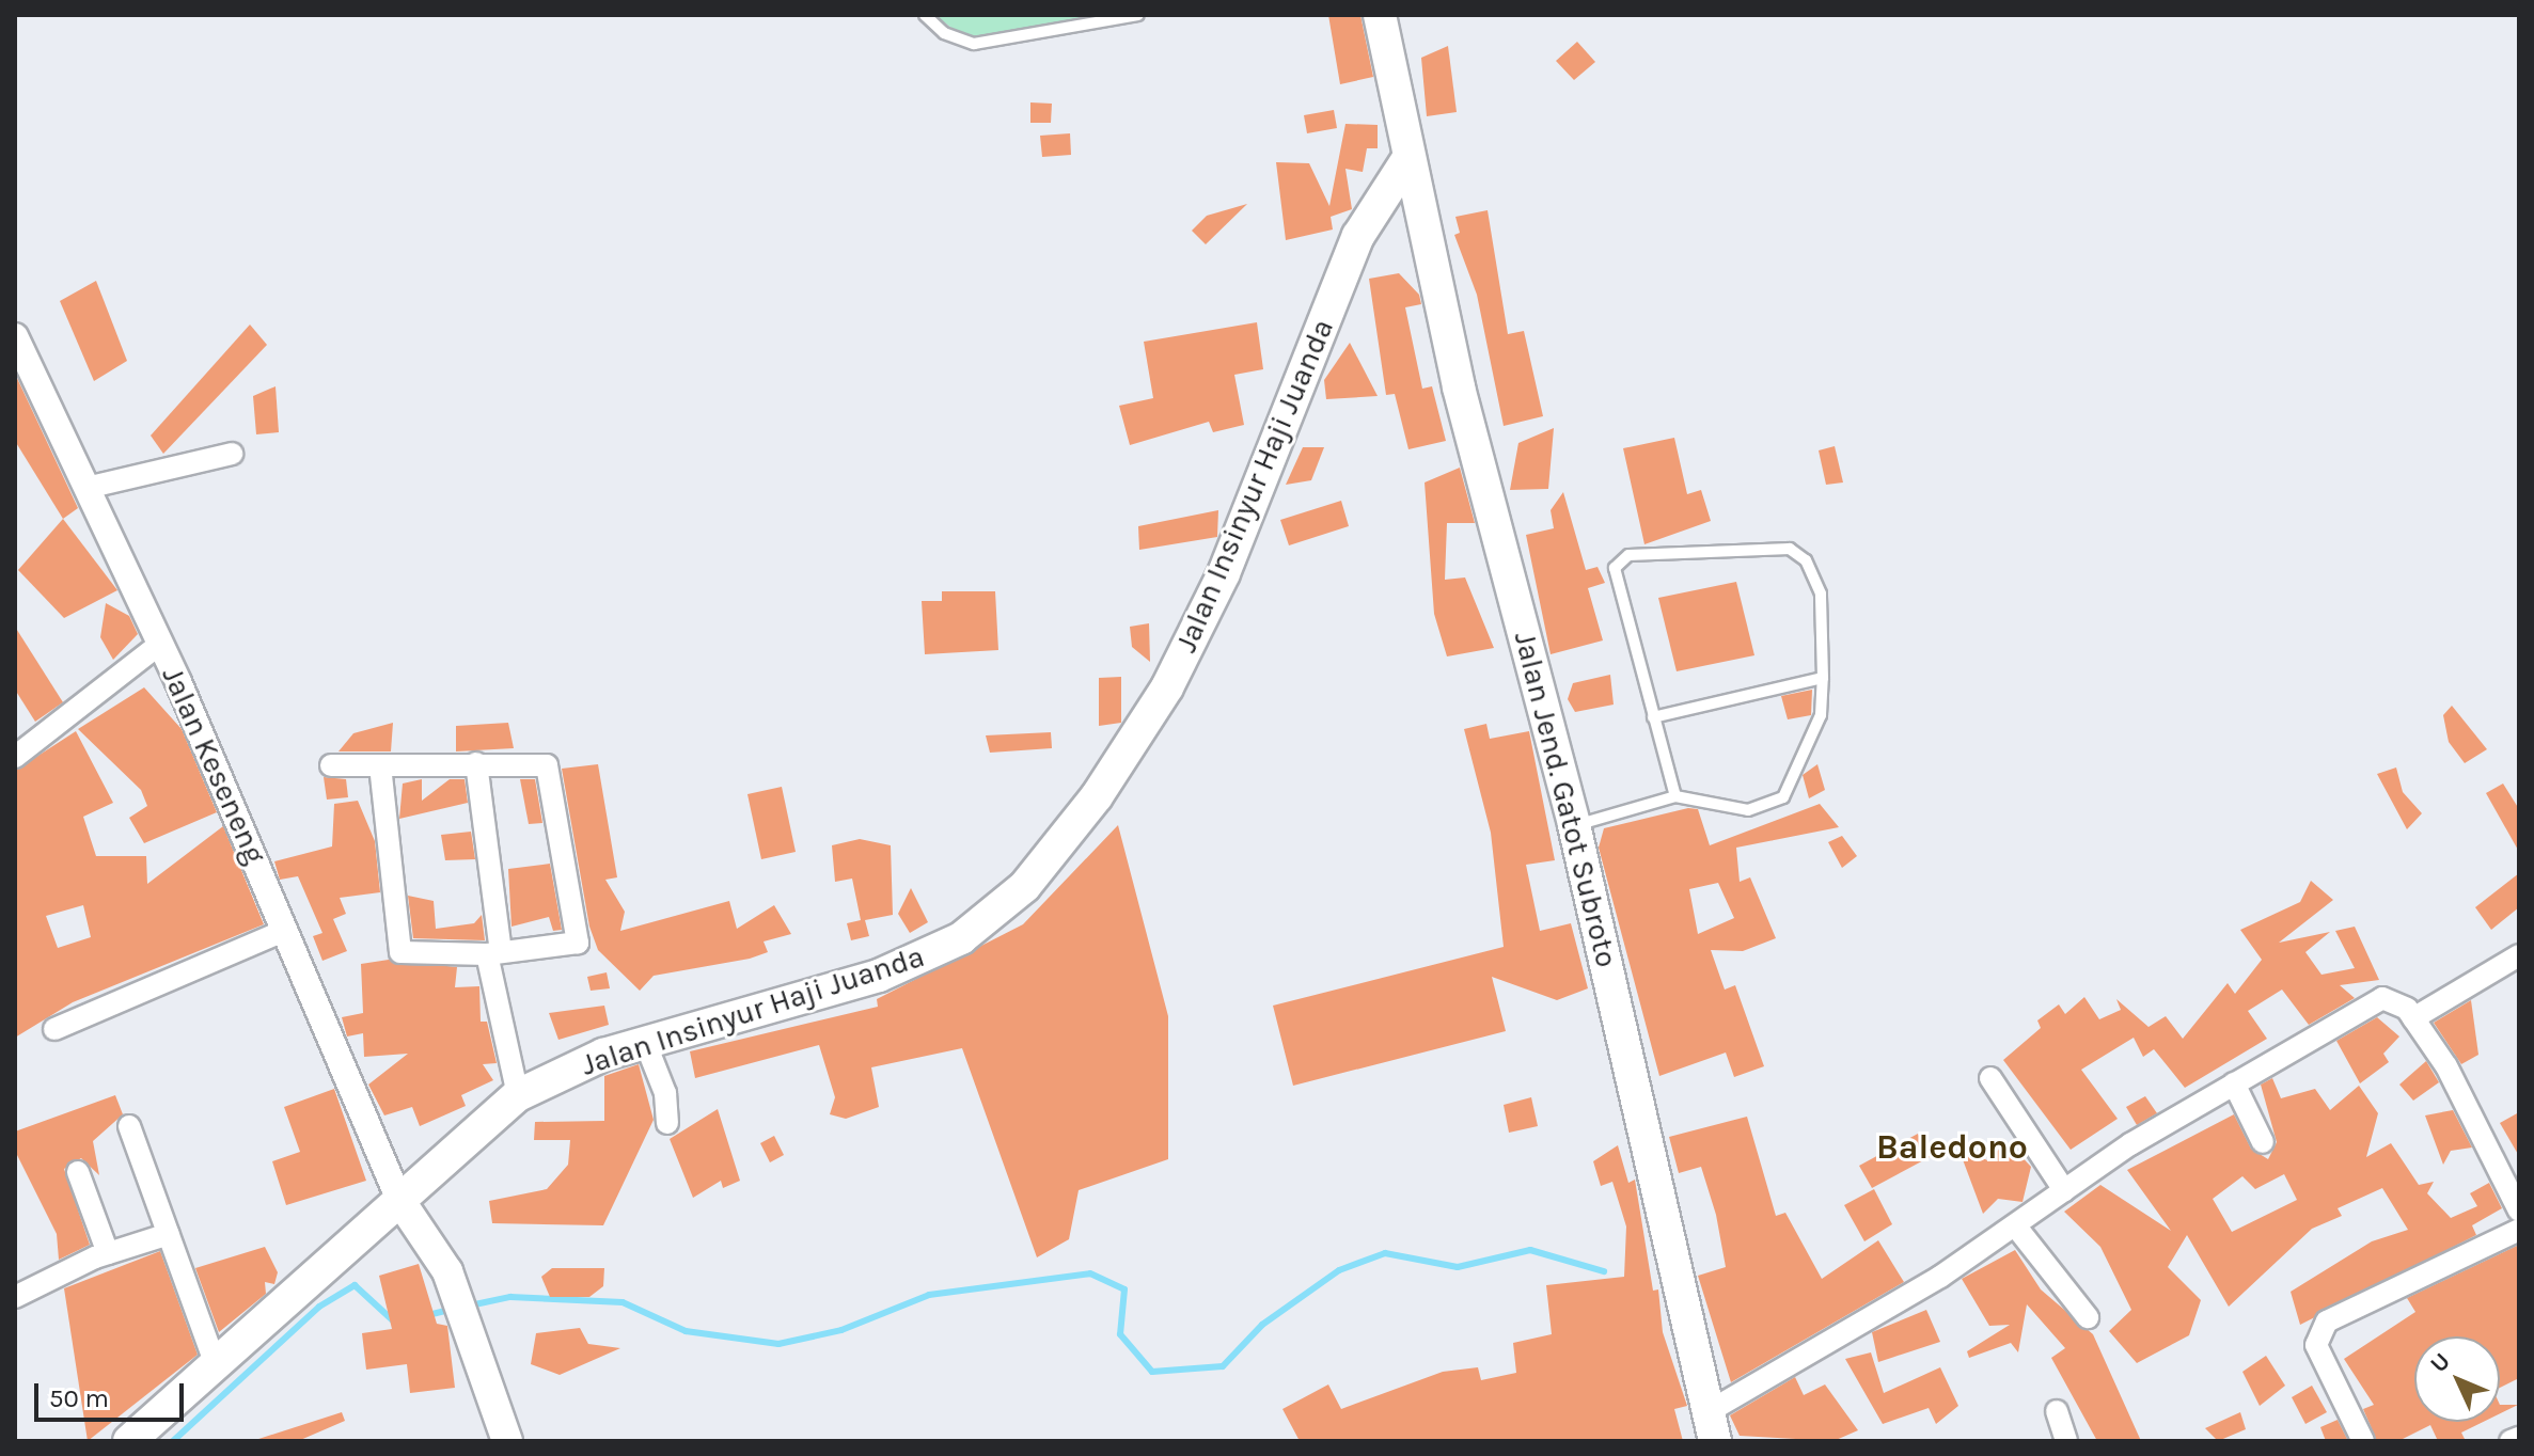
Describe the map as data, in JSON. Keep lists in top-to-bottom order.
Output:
{
  "streets": {
    "main road": ["Jalan Insinyur Haji Juanda", "Jalan Jend. Gatot Subroto"],
    "street": ["Jalan Keseneng"]
  },
  "crossings": [
    ["Jalan Insinyur Haji Juanda", "Jalan Keseneng"],
    ["Jalan Insinyur Haji Juanda", "Jalan Jend. Gatot Subroto"]
  ],
  "districts": ["Baledono"],
  "scale_bar": "50 m",
  "north": "top left"
}
